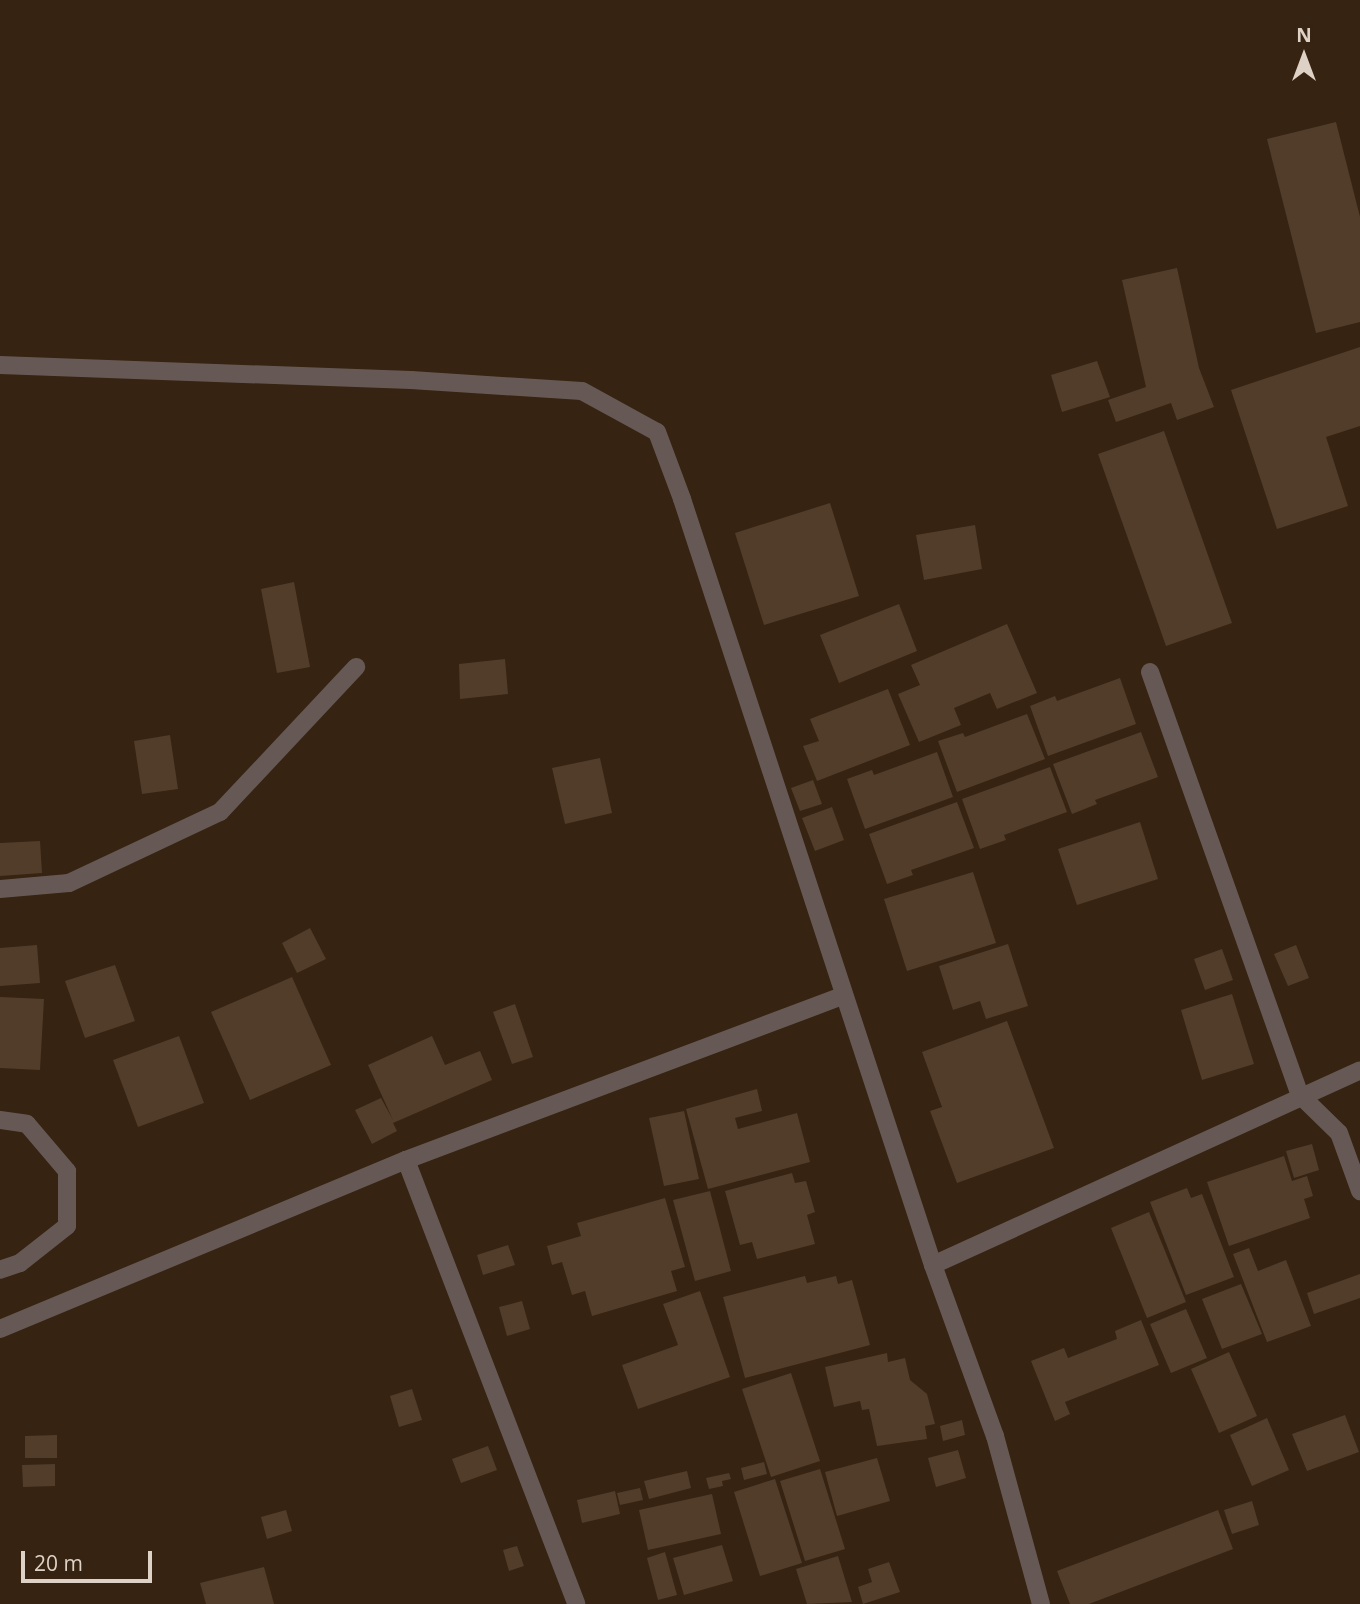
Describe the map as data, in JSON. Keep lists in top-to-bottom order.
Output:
{
  "scale_bar": "20 m",
  "north": "top"
}
